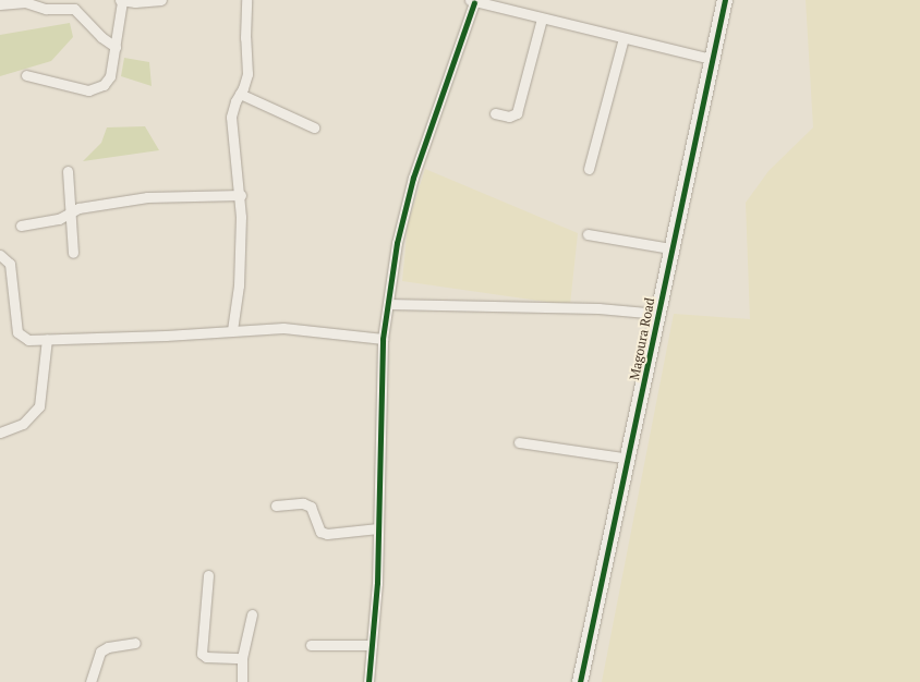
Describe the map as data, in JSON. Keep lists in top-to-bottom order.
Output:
{
  "streets": {
    "street": ["Magoura Road"]
  }
}
